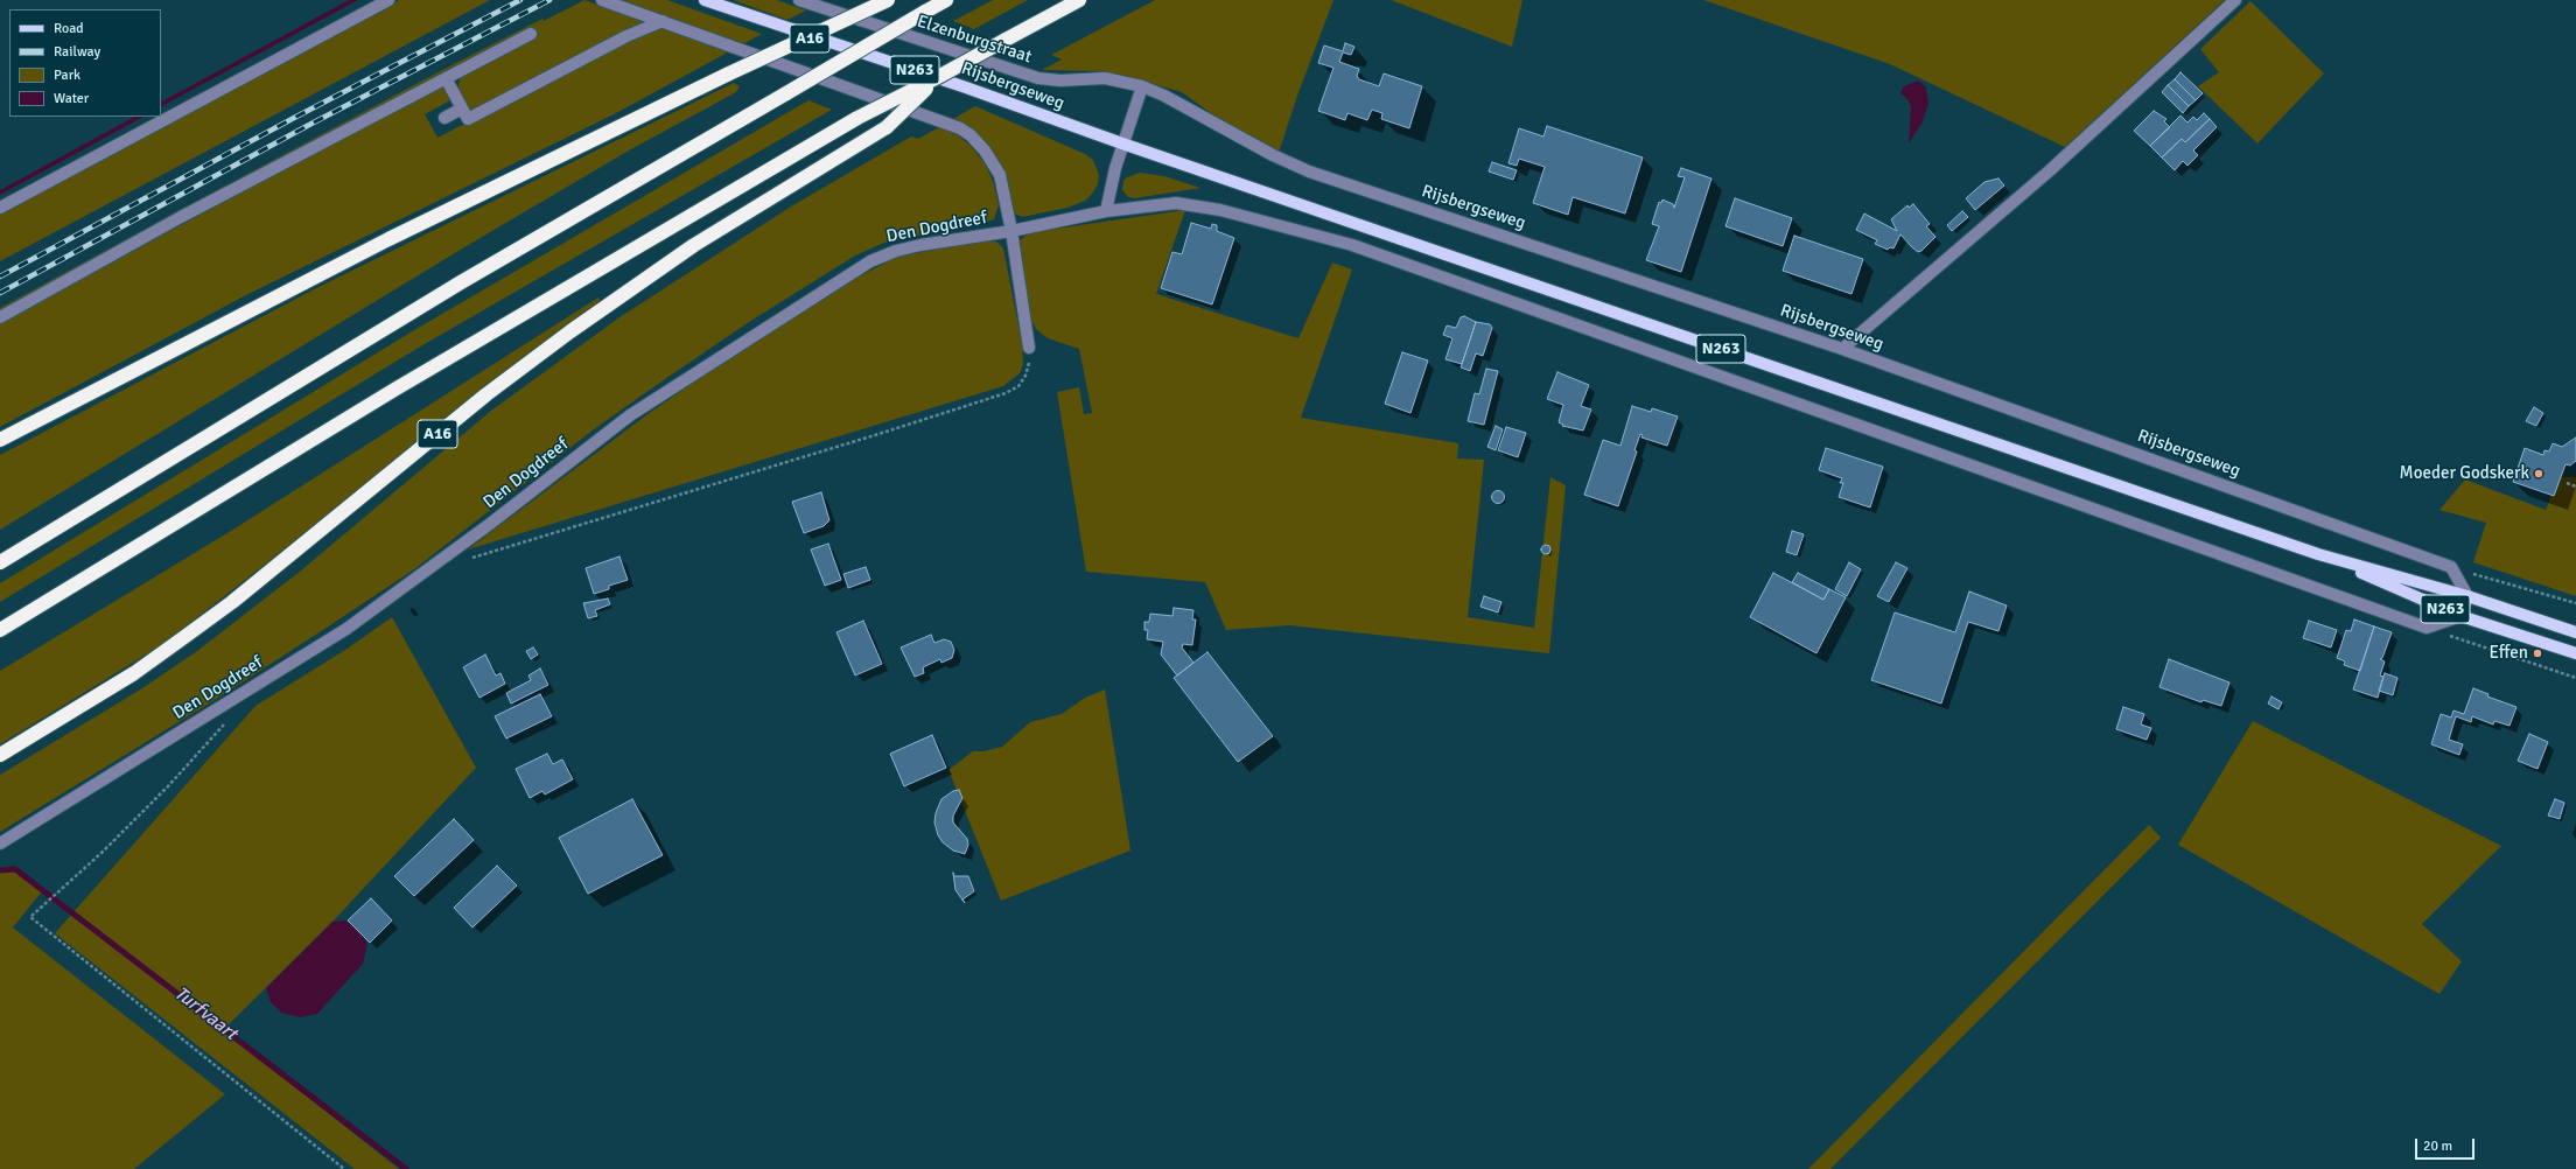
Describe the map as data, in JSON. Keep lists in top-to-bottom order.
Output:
{
  "streets": {
    "highway": ["A16"],
    "main road": ["N263", "Rijsbergseweg"],
    "street": ["Elzenburgstraat", "Den Dogdreef"]
  },
  "crossings": [
    ["Elzenburgstraat", "Rijsbergseweg"]
  ],
  "water": ["Turfvaart"],
  "places": ["Moeder Godskerk", "Effen"],
  "legend": [
    "Road",
    "Railway",
    "Park",
    "Water"
  ],
  "scale_bar": "20 m"
}
